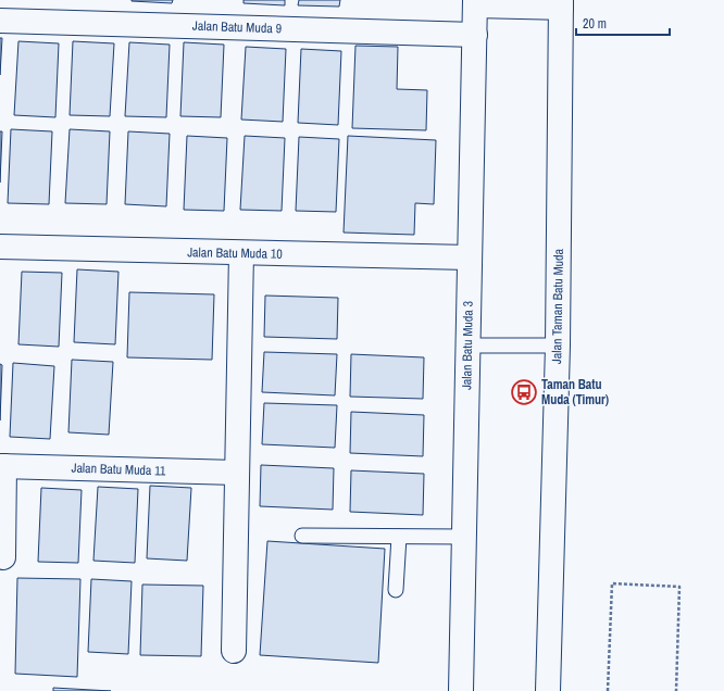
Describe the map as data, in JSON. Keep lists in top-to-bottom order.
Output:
{
  "streets": {
    "street": [
      "Jalan Batu Muda 9",
      "Jalan Batu Muda 10",
      "Jalan Taman Batu Muda",
      "Jalan Batu Muda 3",
      "Jalan Batu Muda 11"
    ]
  },
  "crossings": [
    ["Jalan Batu Muda 9", "Jalan Batu Muda 3"],
    ["Jalan Batu Muda 10", "Jalan Batu Muda 3"]
  ],
  "places": {
    "bus stop": ["Taman Batu Muda (Timur)"]
  },
  "scale_bar": "20 m"
}
